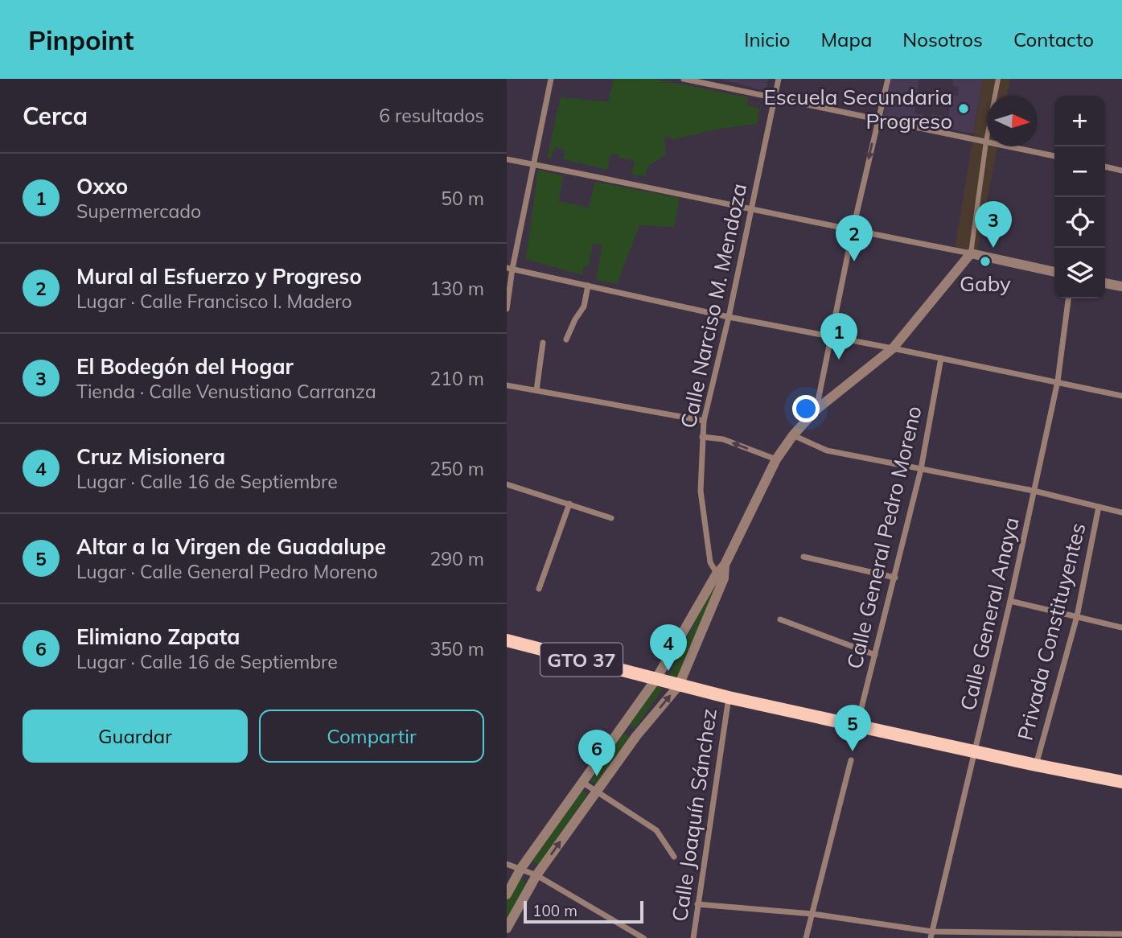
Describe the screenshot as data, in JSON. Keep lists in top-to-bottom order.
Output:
{
  "streets": {
    "main road": ["GTO 37"],
    "street": [
      "Calle Narciso M. Mendoza",
      "Calle General Pedro Moreno",
      "Calle General Anaya",
      "Privada Constituyentes",
      "Calle Joaquín Sánchez"
    ]
  },
  "crossings": [
    ["Calle General Pedro Moreno", "GTO 37"],
    ["Calle General Anaya", "GTO 37"],
    ["Privada Constituyentes", "GTO 37"],
    ["GTO 37", "Calle Joaquín Sánchez"]
  ],
  "places": ["Escuela Secundaria Progreso", "Gaby"],
  "scale_bar": "100 m",
  "north": "right",
  "page": {
    "header": "Pinpoint",
    "nav": [
      "Inicio",
      "Mapa",
      "Nosotros",
      "Contacto"
    ],
    "heading": ["Cerca", "6 resultados"],
    "map_buttons": ["+", "−"],
    "list": [
      {
        "mark": "1",
        "name": "Oxxo",
        "note": "Supermercado",
        "value": "50 m"
      },
      {
        "mark": "2",
        "name": "Mural al Esfuerzo y Progreso",
        "note": "Lugar · Calle Francisco I. Madero",
        "value": "130 m"
      },
      {
        "mark": "3",
        "name": "El Bodegón del Hogar",
        "note": "Tienda · Calle Venustiano Carranza",
        "value": "210 m"
      },
      {
        "mark": "4",
        "name": "Cruz Misionera",
        "note": "Lugar · Calle 16 de Septiembre",
        "value": "250 m"
      },
      {
        "mark": "5",
        "name": "Altar a la Virgen de Guadalupe",
        "note": "Lugar · Calle General Pedro Moreno",
        "value": "290 m"
      },
      {
        "mark": "6",
        "name": "Elimiano Zapata",
        "note": "Lugar · Calle 16 de Septiembre",
        "value": "350 m"
      }
    ],
    "pins": [
      "3",
      "2",
      "1",
      "4",
      "5",
      "6"
    ],
    "buttons": ["Guardar", "Compartir"],
    "scale": "100 m"
  }
}
